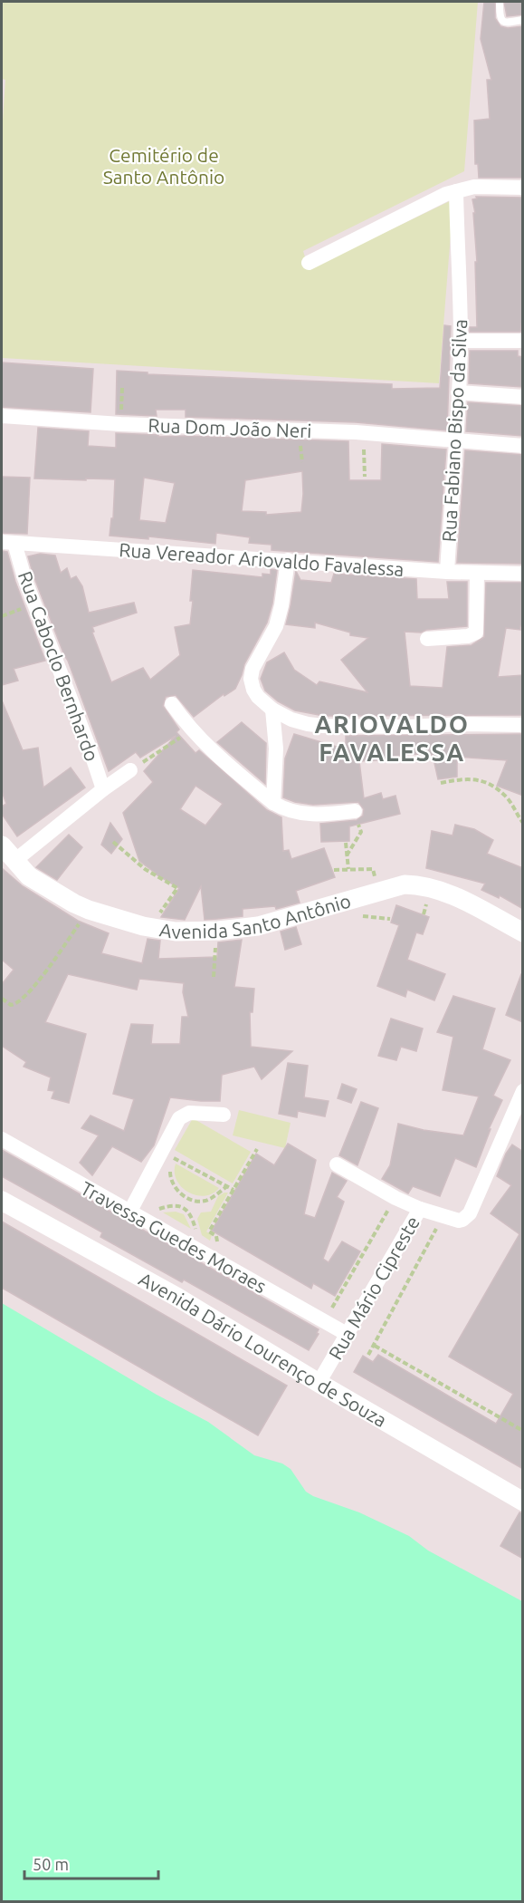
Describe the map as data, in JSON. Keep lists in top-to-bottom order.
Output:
{
  "streets": {
    "street": [
      "Rua Dom João Neri",
      "Rua Fabiano Bispo da Silva",
      "Rua Vereador Ariovaldo Favalessa",
      "Rua Caboclo Bernhardo",
      "Avenida Santo Antônio",
      "Travessa Guedes Moraes",
      "Rua Mário Cipreste",
      "Avenida Dário Lourenço de Souza"
    ]
  },
  "crossings": [
    ["Rua Dom João Neri", "Rua Fabiano Bispo da Silva"],
    ["Rua Fabiano Bispo da Silva", "Rua Vereador Ariovaldo Favalessa"],
    ["Rua Vereador Ariovaldo Favalessa", "Rua Caboclo Bernhardo"],
    ["Travessa Guedes Moraes", "Rua Mário Cipreste"],
    ["Rua Mário Cipreste", "Avenida Dário Lourenço de Souza"]
  ],
  "districts": ["ARIOVALDO FAVALESSA"],
  "parks": ["Cemitério de Santo Antônio"],
  "scale_bar": "50 m"
}
